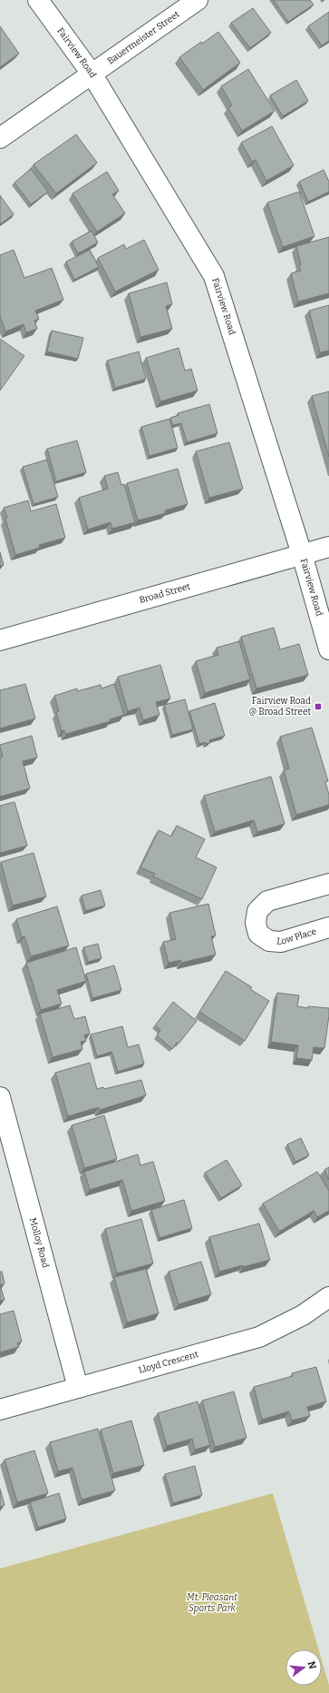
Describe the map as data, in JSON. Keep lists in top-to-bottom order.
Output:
{
  "streets": {
    "street": [
      "Bauermeister Street",
      "Fairview Road",
      "Broad Street",
      "Low Place",
      "Molloy Road",
      "Lloyd Crescent"
    ]
  },
  "crossings": [
    ["Bauermeister Street", "Fairview Road"],
    ["Fairview Road", "Broad Street"],
    ["Molloy Road", "Lloyd Crescent"]
  ],
  "parks": ["Mt. Pleasant Sports Park"],
  "places": {
    "transit": ["Fairview Road @ Broad Street"]
  },
  "north": "right"
}
